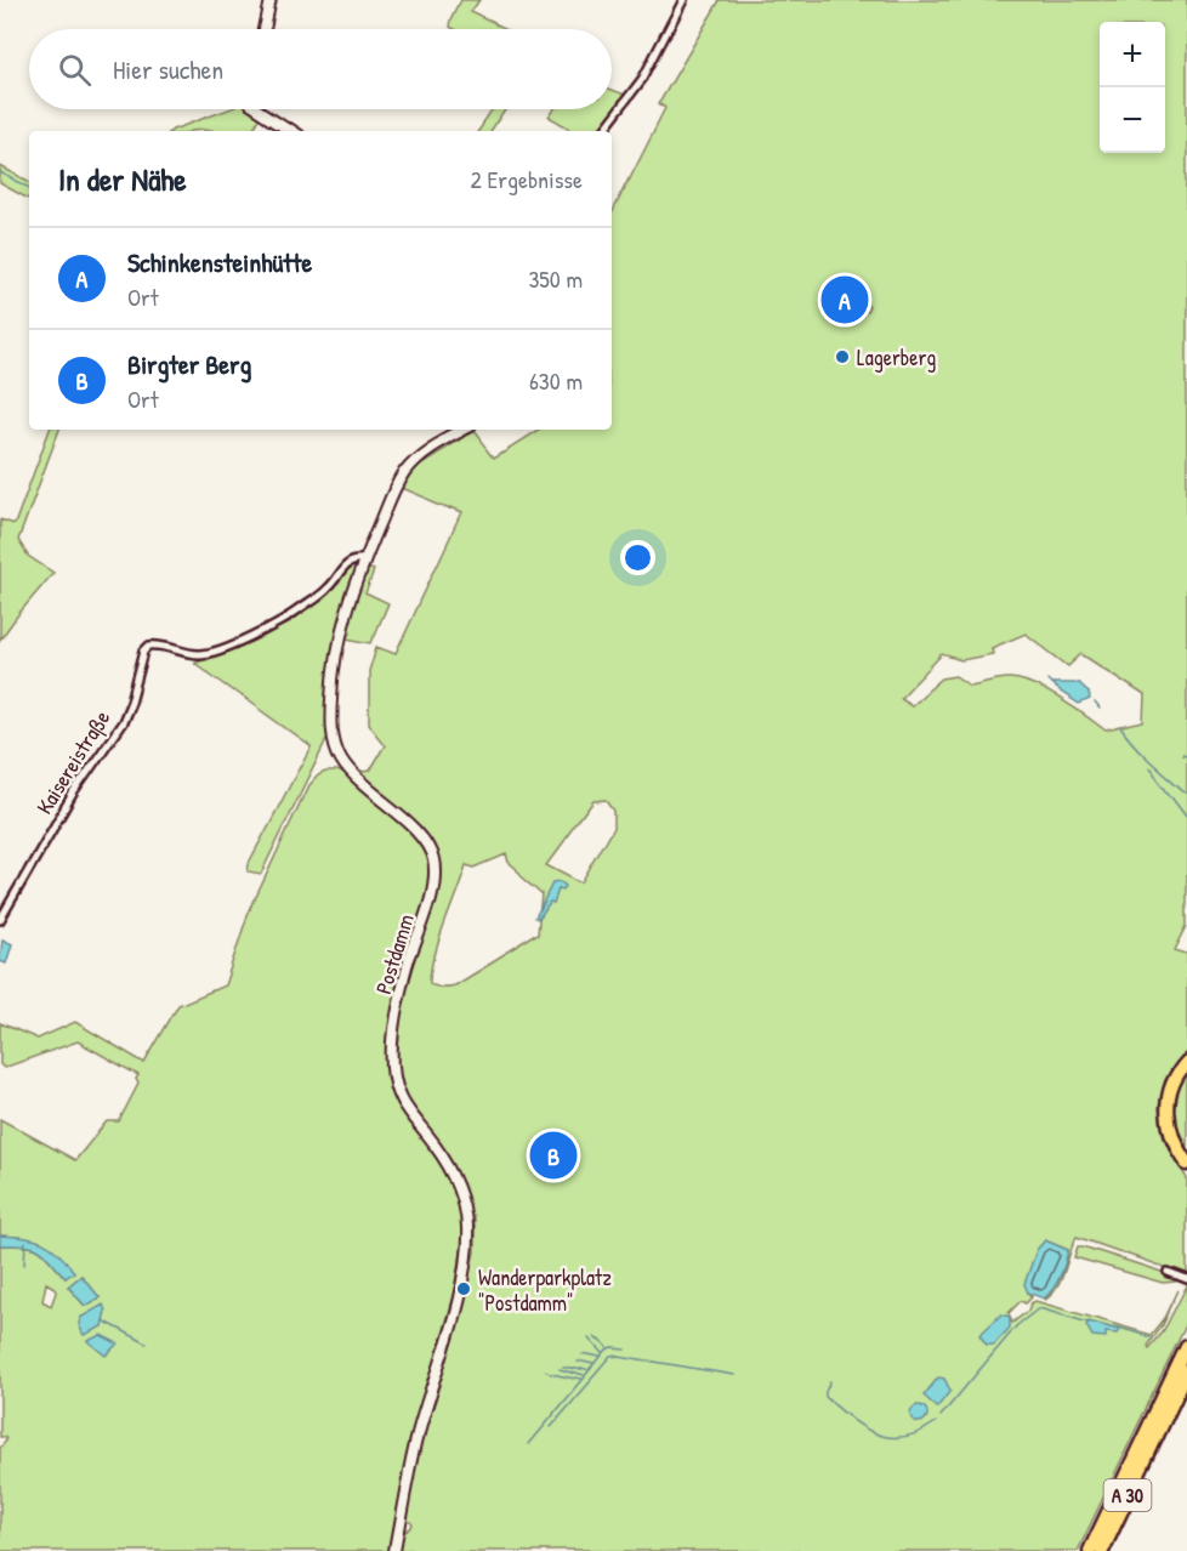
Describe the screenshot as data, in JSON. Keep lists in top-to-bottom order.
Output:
{
  "streets": {
    "highway": ["A 30"],
    "street": ["Kaisereistraße", "Postdamm"]
  },
  "crossings": [
    ["Kaisereistraße", "Postdamm"]
  ],
  "places": ["Lagerberg", "Wanderparkplatz \"Postdamm\""],
  "page": {
    "map_buttons": ["+", "−"],
    "search": "Hier suchen",
    "heading": ["In der Nähe", "2 Ergebnisse"],
    "list": [
      {
        "mark": "A",
        "name": "Schinkensteinhütte",
        "note": "Ort",
        "value": "350 m"
      },
      {
        "mark": "B",
        "name": "Birgter Berg",
        "note": "Ort",
        "value": "630 m"
      }
    ],
    "pins": ["A", "B"]
  }
}
